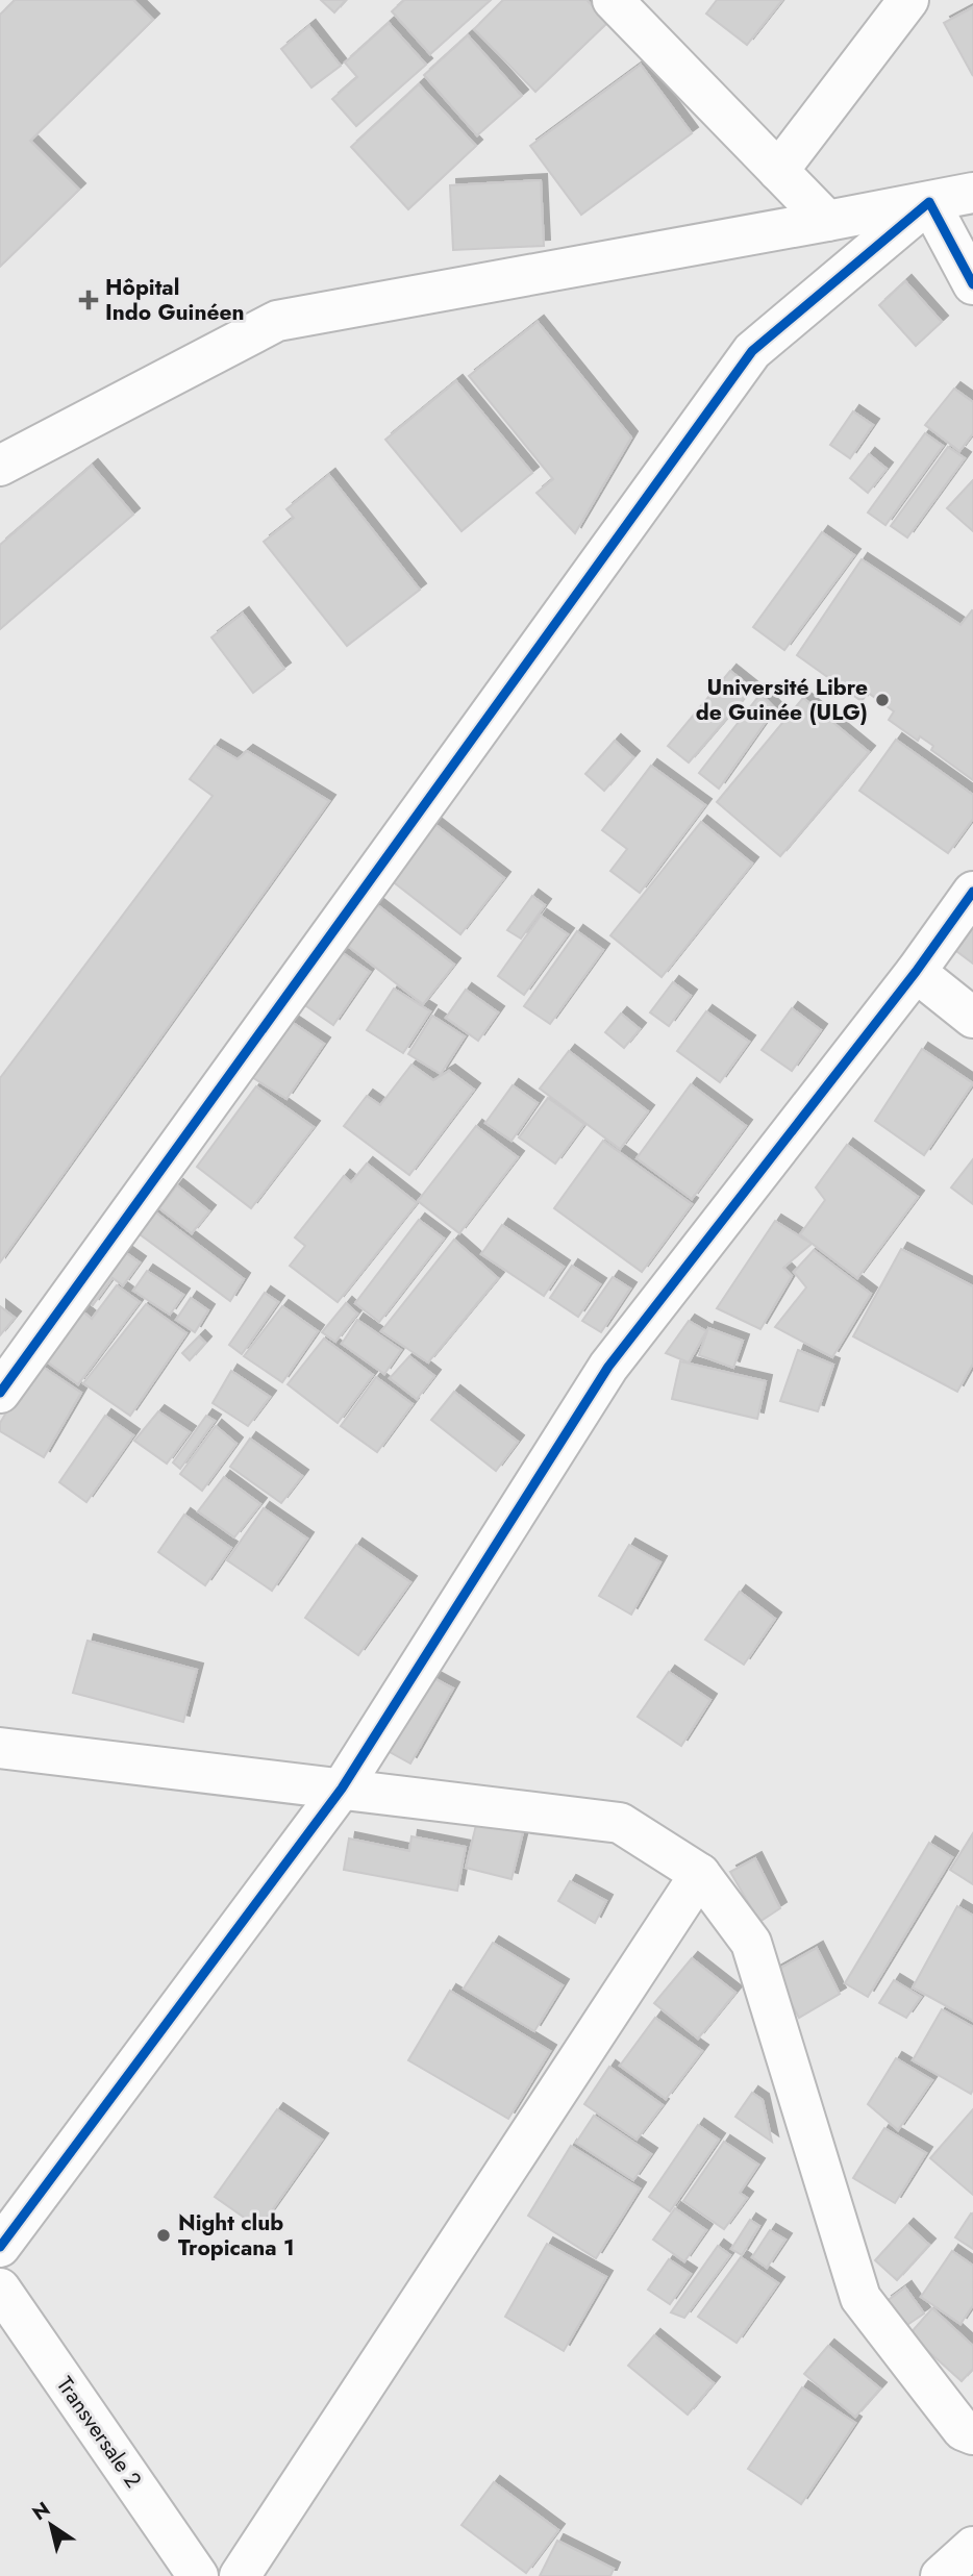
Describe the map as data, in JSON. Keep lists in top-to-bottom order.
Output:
{
  "streets": {
    "street": ["Transversale 2"]
  },
  "places": {
    "health": ["Hôpital Indo Guinéen"],
    "other": ["Université Libre de Guinée (ULG)", "Night club Tropicana 1"]
  },
  "north": "top left"
}
